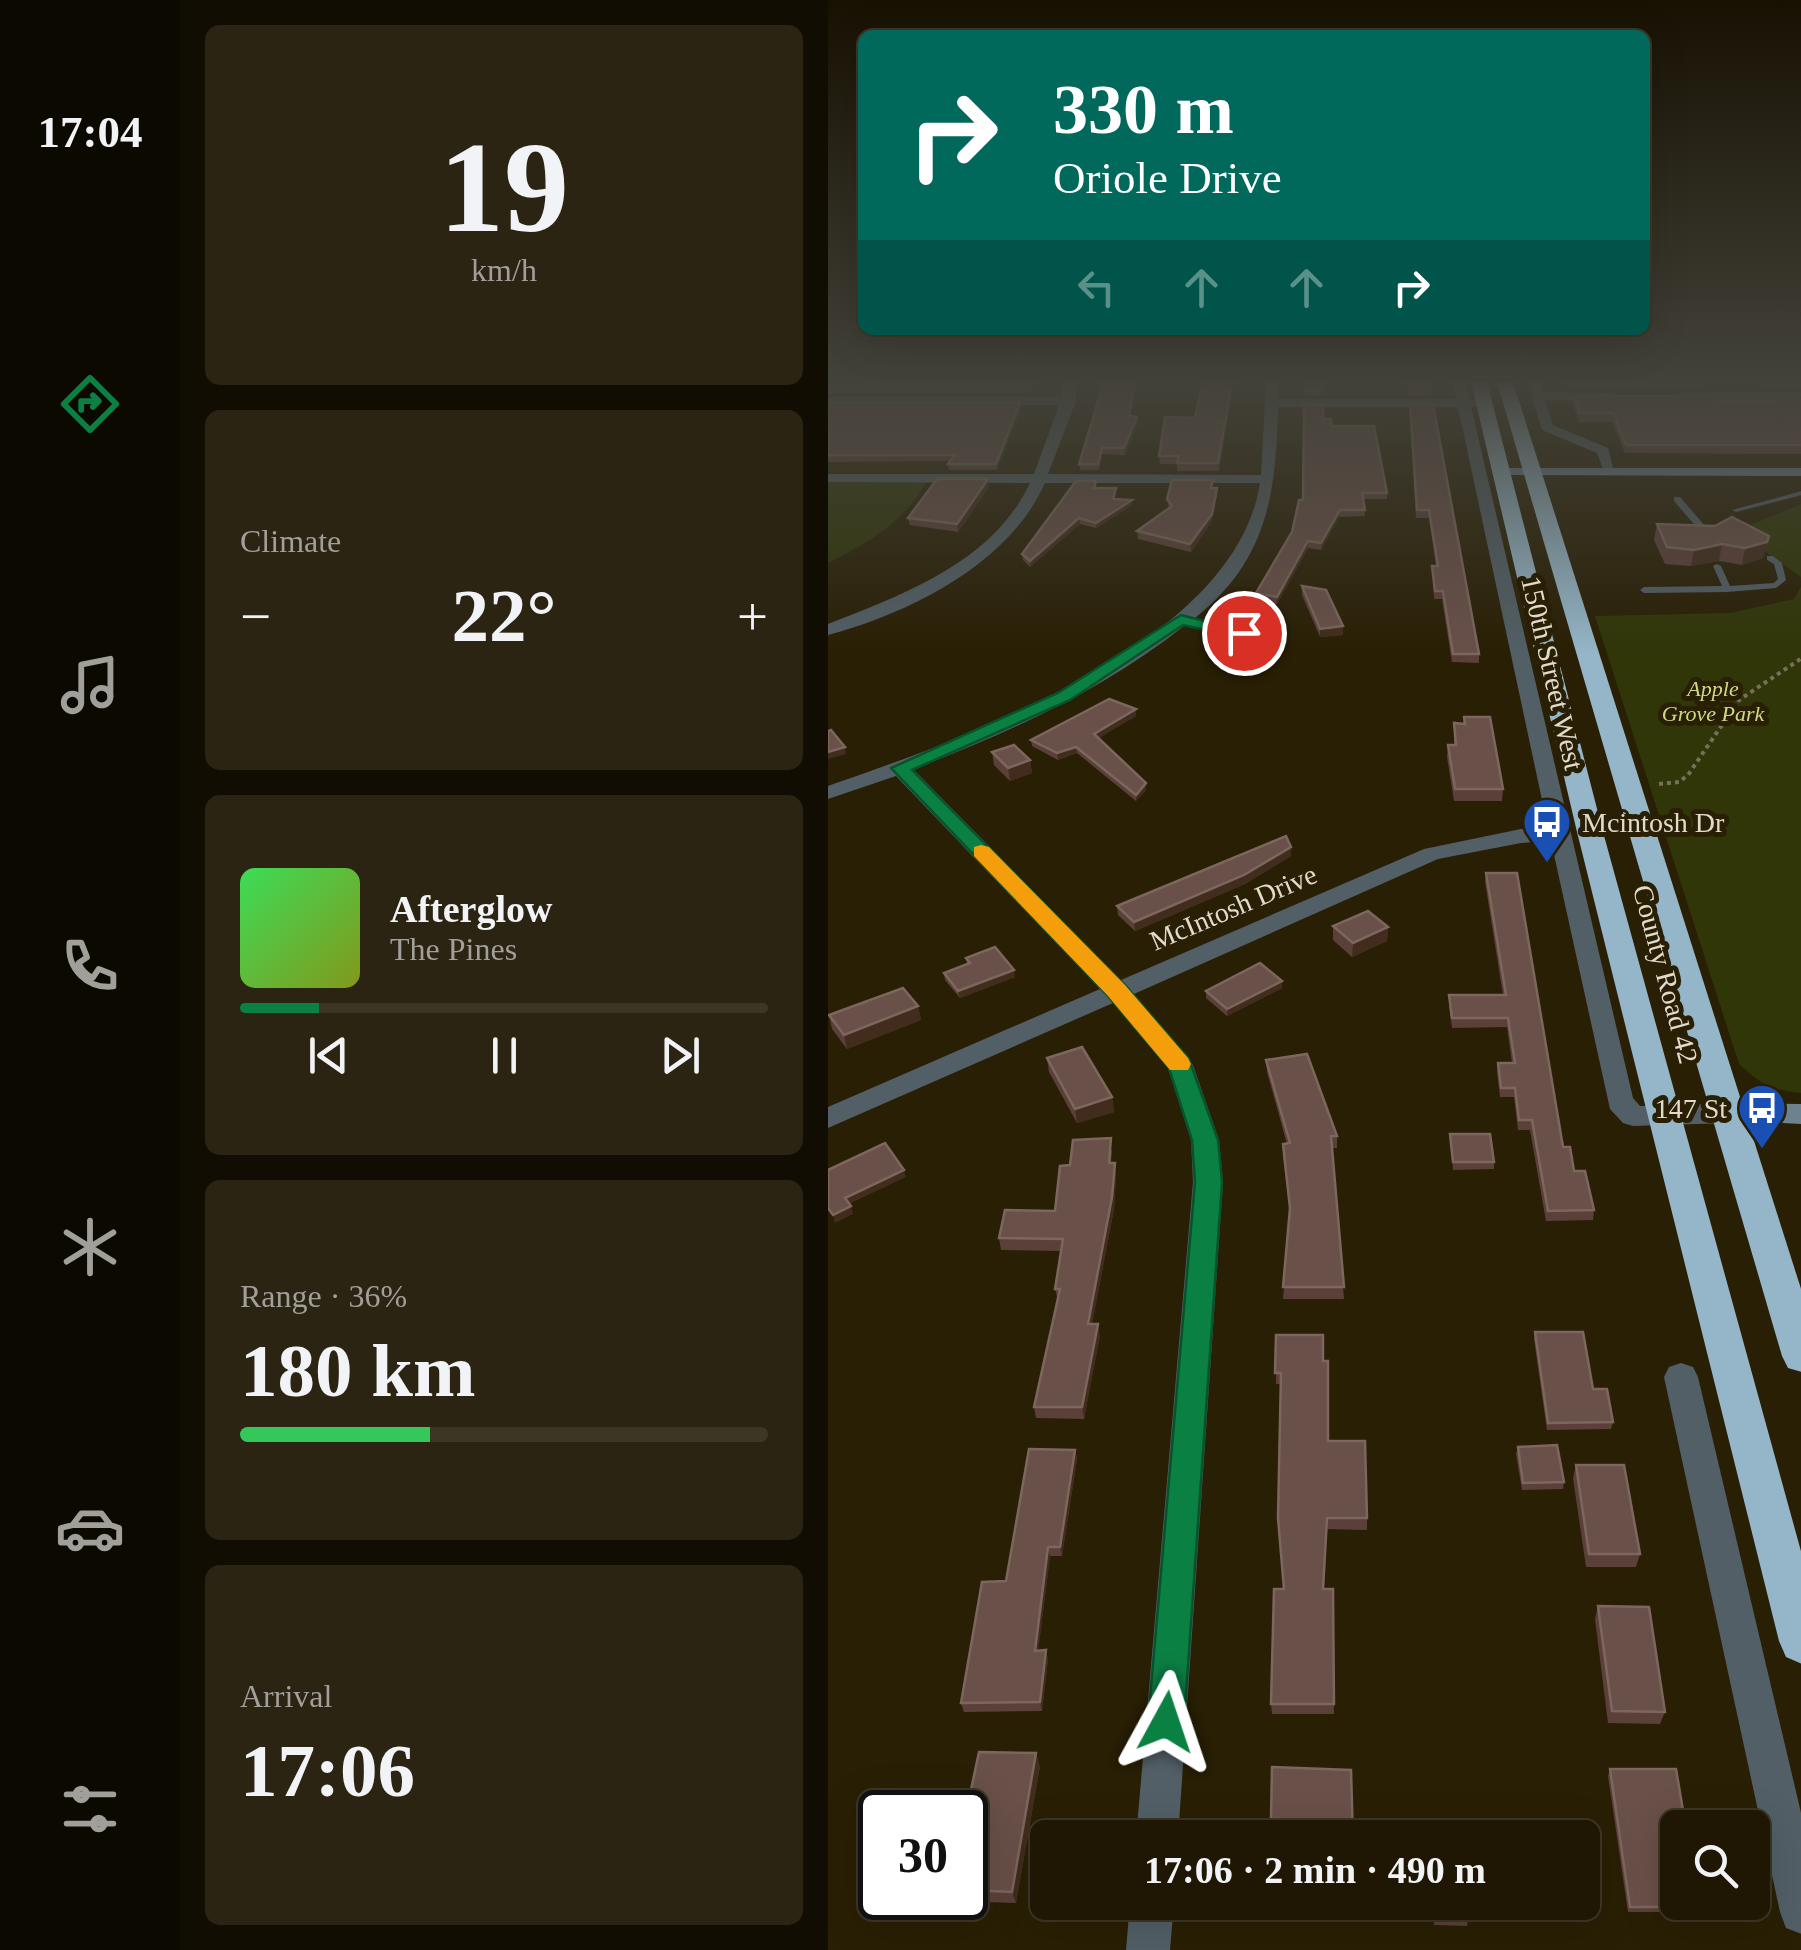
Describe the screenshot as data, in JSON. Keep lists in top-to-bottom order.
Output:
{
  "streets": {
    "highway": ["County Road 42"],
    "street": ["150th Street West", "McIntosh Drive"]
  },
  "crossings": [
    ["150th Street West", "McIntosh Drive"],
    ["150th Street West", "County Road 42"]
  ],
  "parks": ["Apple Grove Park"],
  "places": {
    "bus stop": ["Mcintosh Dr", "147 St"]
  },
  "page": {
    "tabs": "17:04",
    "tile": [
      ["19", "km/h"],
      "Climate",
      ["Range · 36%", "180 km"],
      ["Arrival", "17:06"]
    ],
    "turn": ["330 m", "Oriole Drive"],
    "heat": ["−", "22°", "+"],
    "song": ["Afterglow", "The Pines"],
    "limit": "30",
    "trip": "17:06 · 2 min · 490 m"
  }
}
